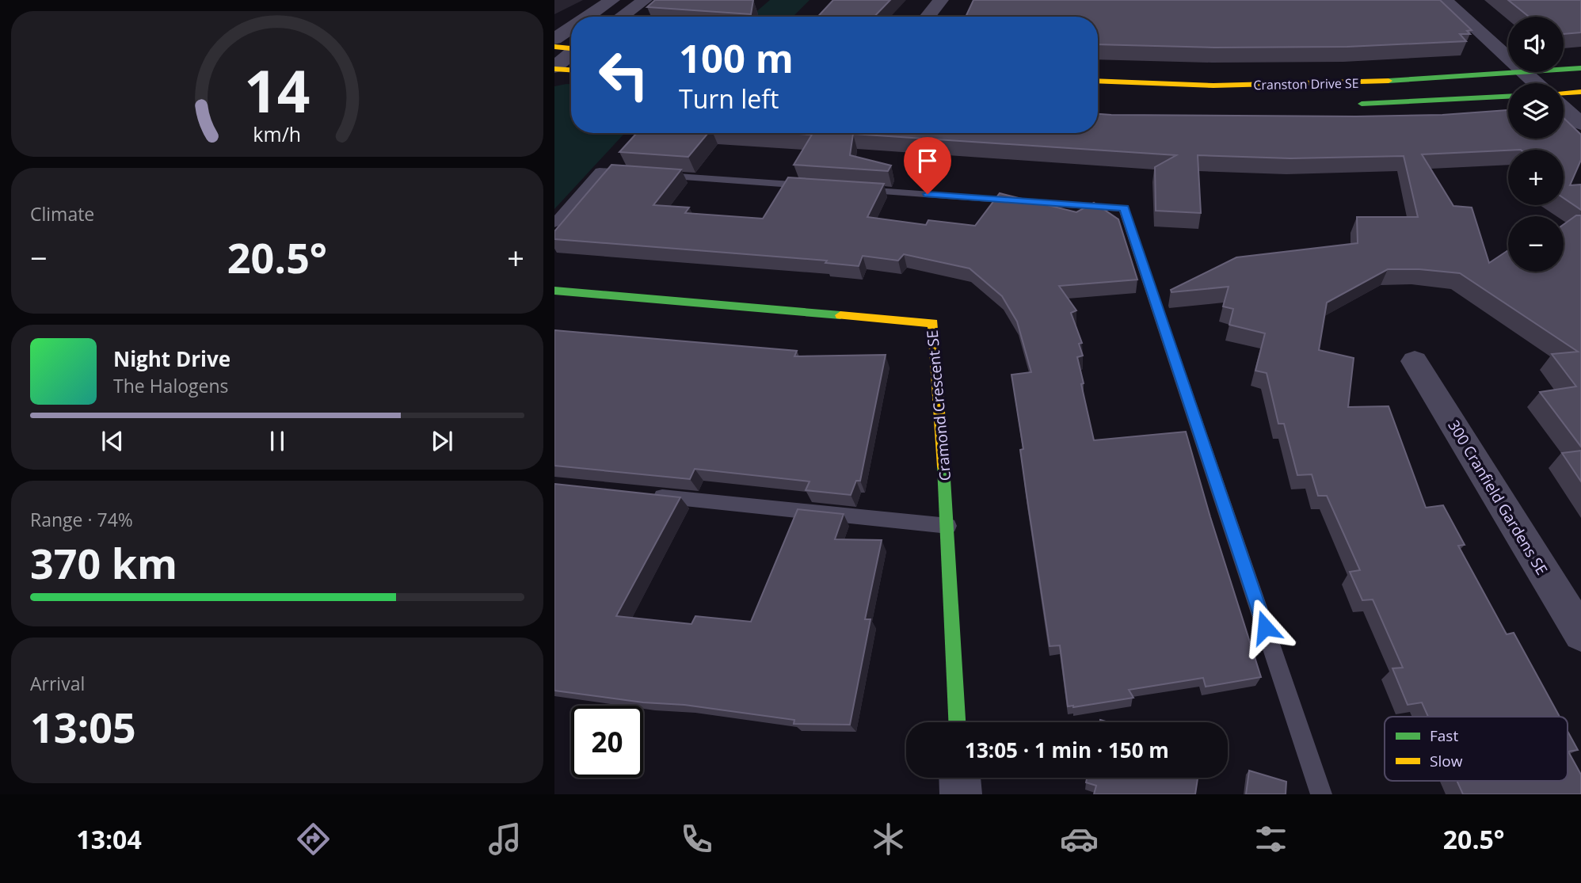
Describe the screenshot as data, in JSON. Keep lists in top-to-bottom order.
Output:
{
  "streets": {
    "street": ["Cranston Drive SE", "Cramond Crescent SE", "300 Cranfield Gardens SE"]
  },
  "legend": ["Fast", "Slow"],
  "page": {
    "map_buttons": ["+", "−"],
    "turn": ["100 m", "Turn left"],
    "tile": [
      "Climate",
      ["Range · 74%", "370 km"],
      ["Arrival", "13:05"]
    ],
    "heat": ["−", "20.5°", "+"],
    "song": ["Night Drive", "The Halogens"],
    "limit": "20",
    "trip": "13:05 · 1 min · 150 m",
    "tabs": ["13:04", "20.5°"],
    "gauge": ["14", "km/h"]
  }
}
